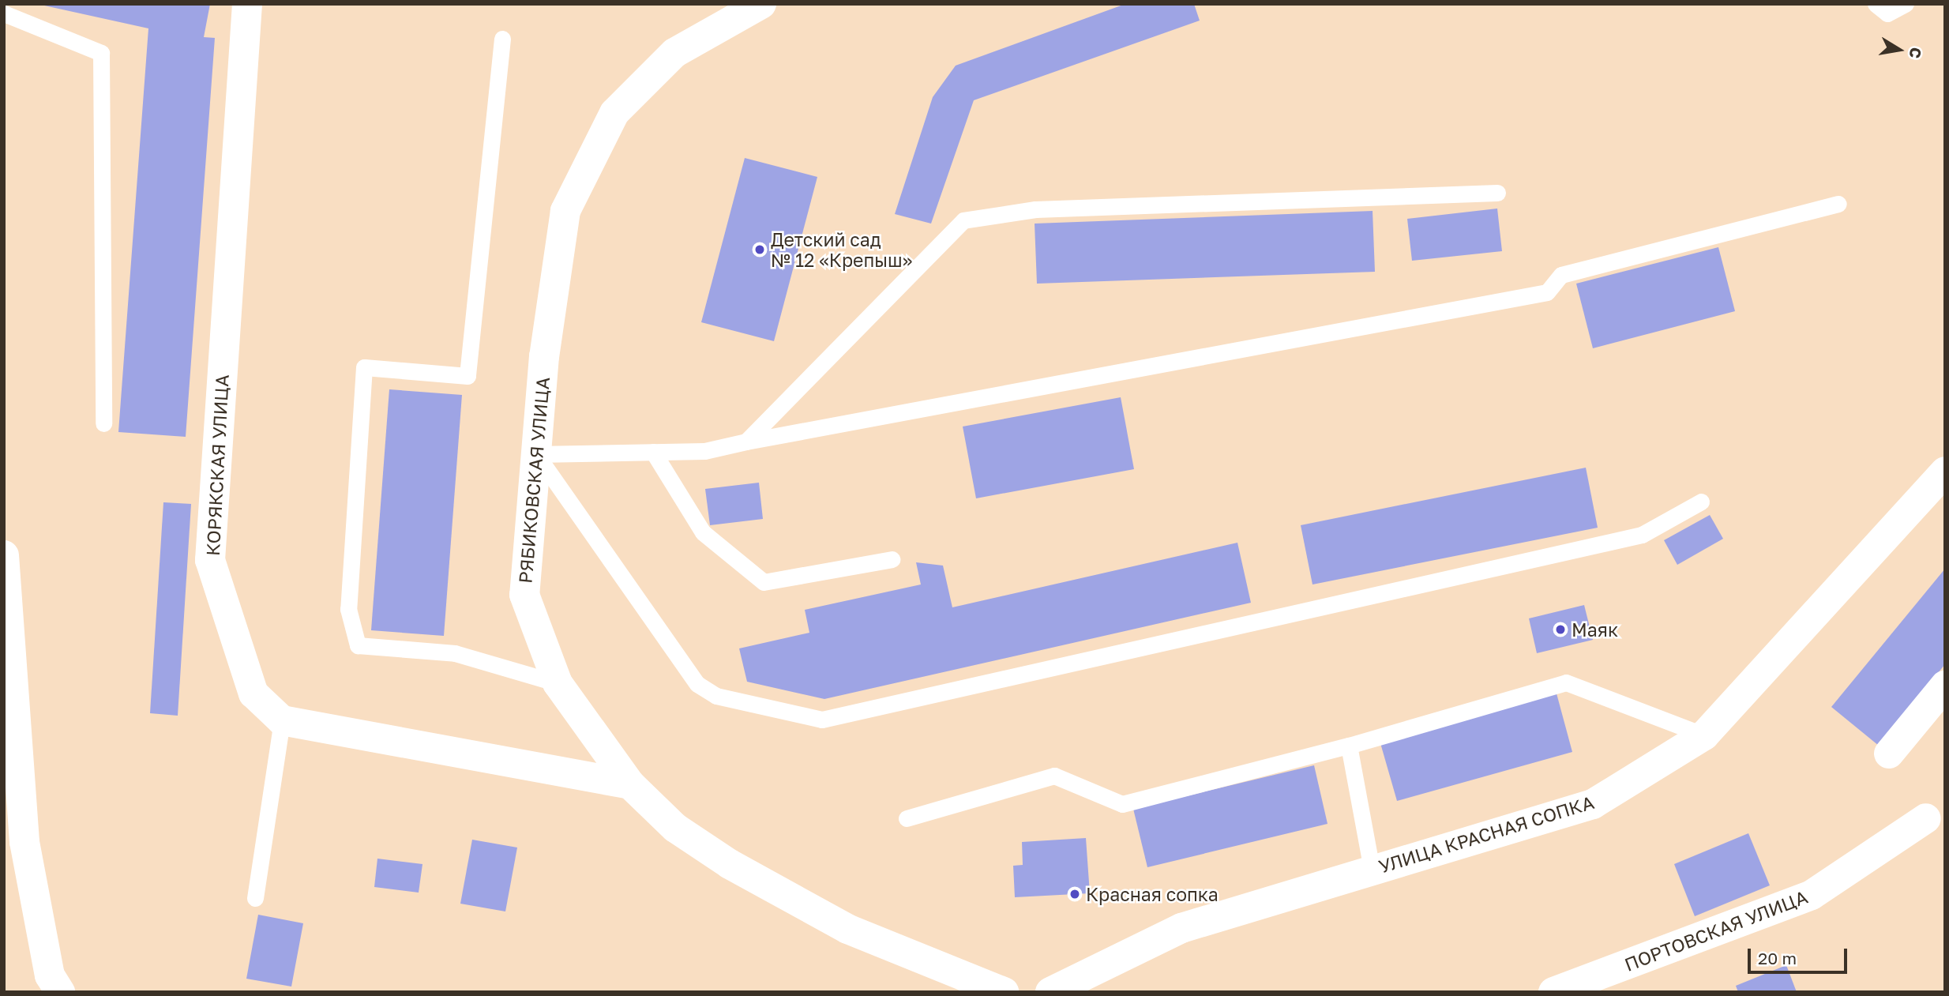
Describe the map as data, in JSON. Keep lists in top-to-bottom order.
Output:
{
  "streets": {
    "street": [
      "КОРЯКСКАЯ УЛИЦА",
      "РЯБИКОВСКАЯ УЛИЦА",
      "УЛИЦА КРАСНАЯ СОПКА",
      "ПОРТОВСКАЯ УЛИЦА"
    ]
  },
  "places": ["Детский сад № 12 «Крепыш»", "Маяк", "Красная сопка"],
  "scale_bar": "20 m",
  "north": "right"
}
